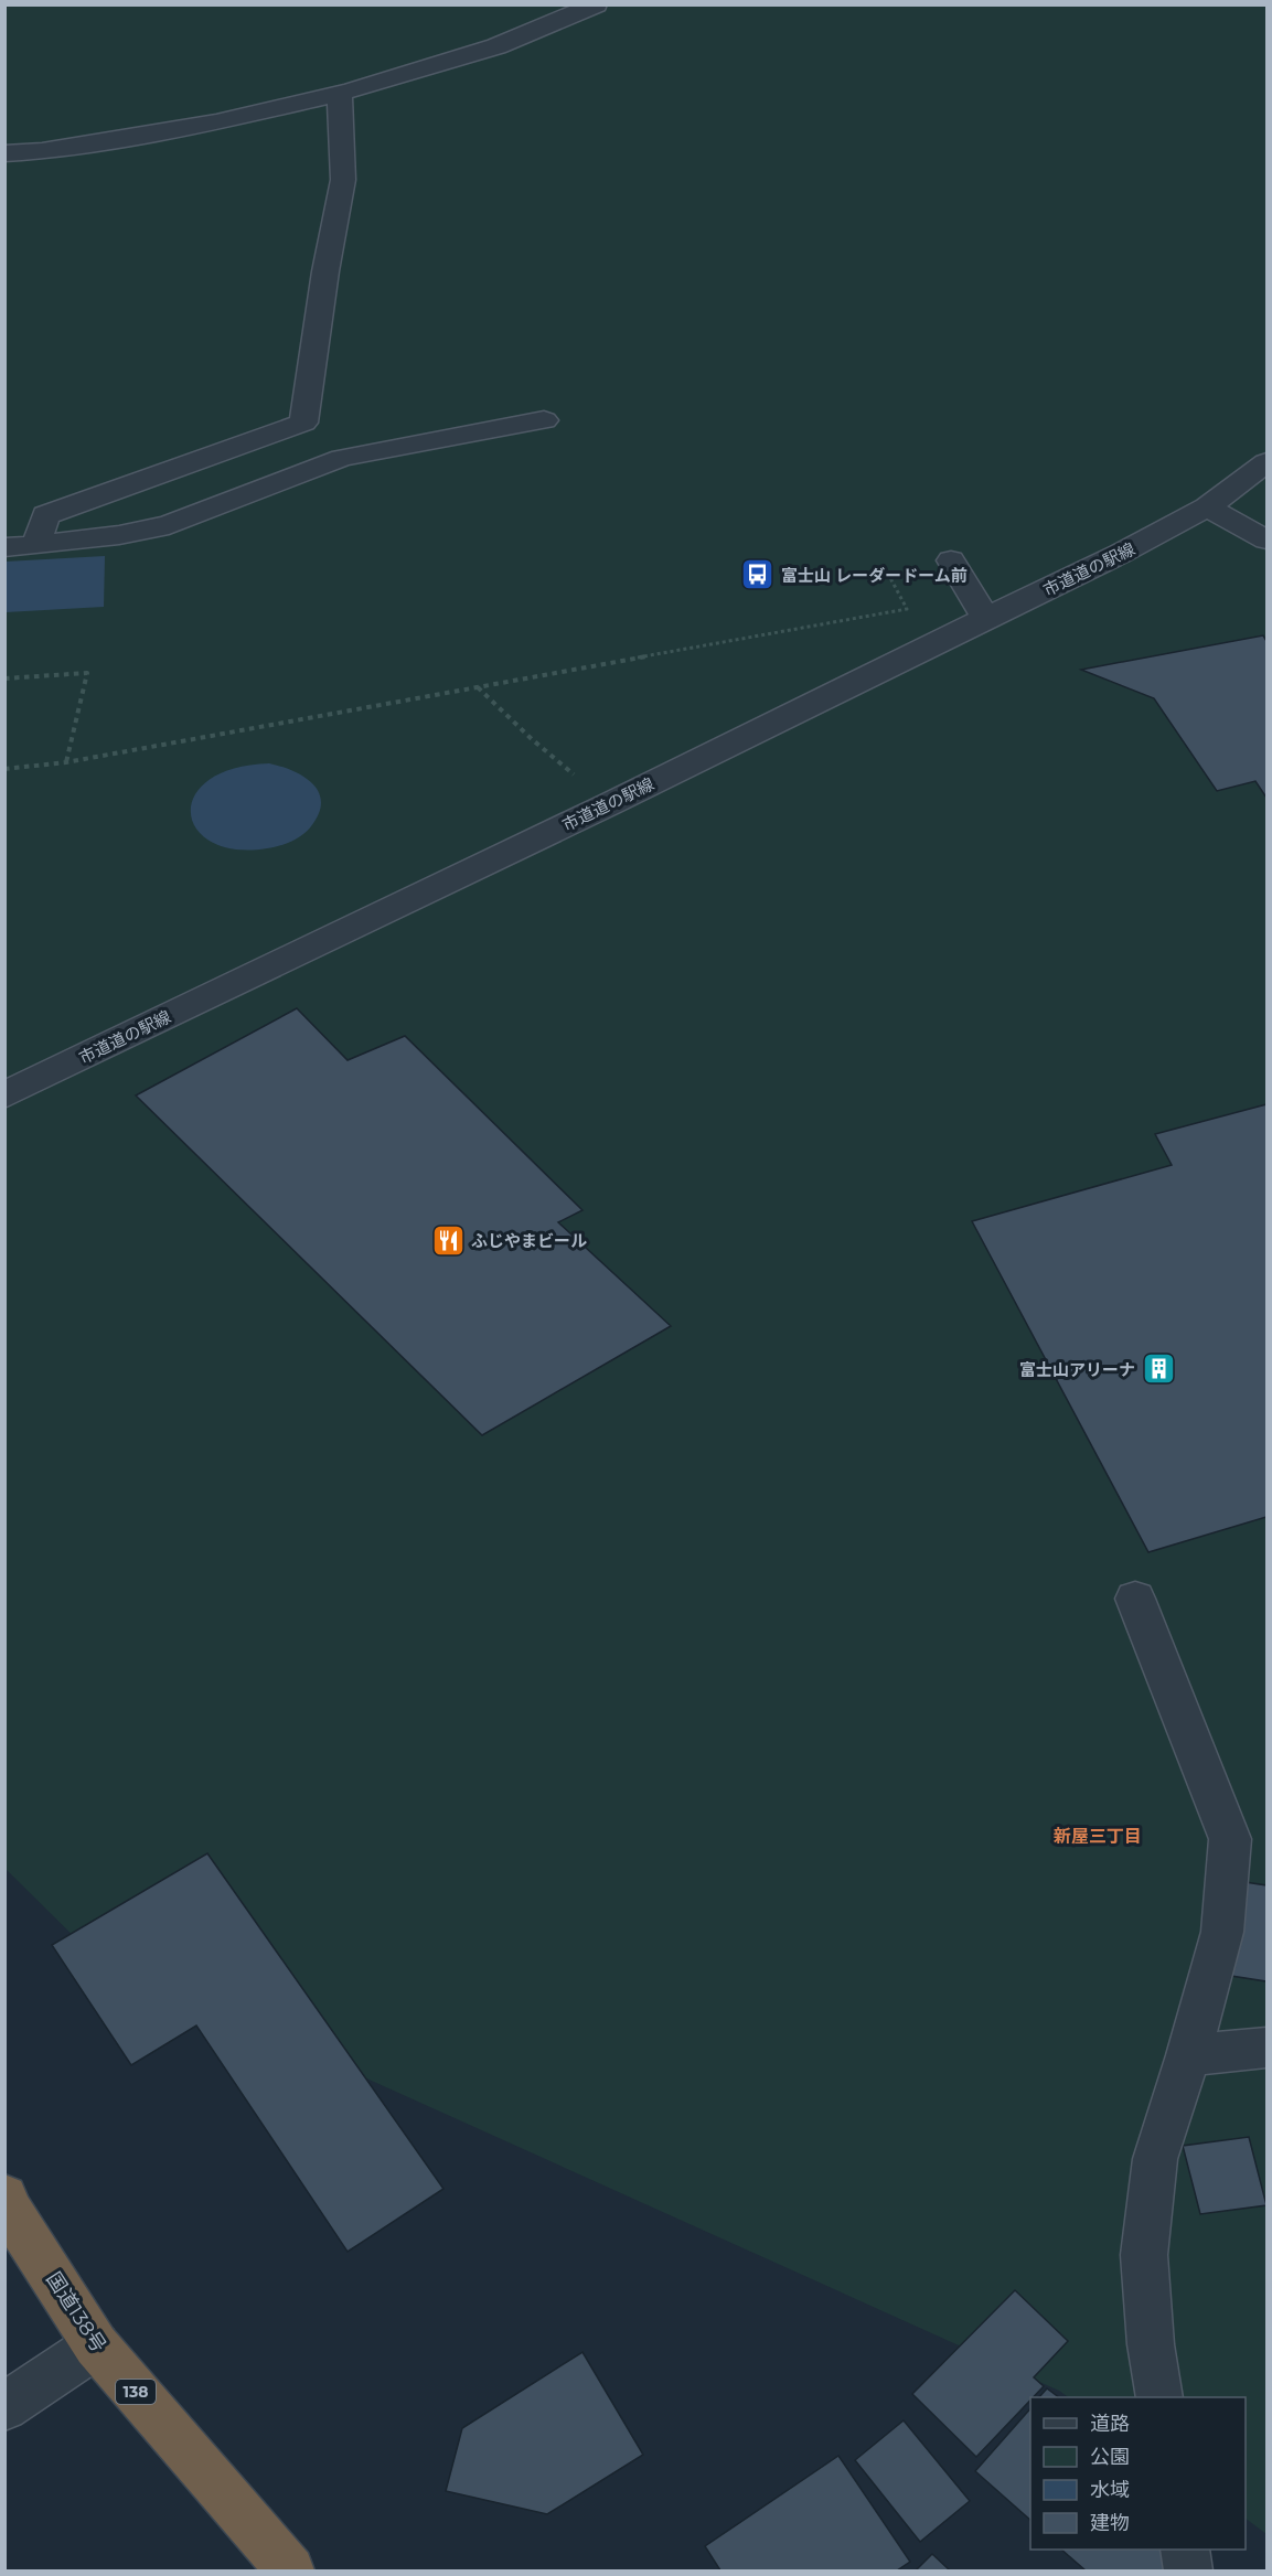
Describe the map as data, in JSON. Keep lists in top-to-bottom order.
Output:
{
  "streets": {
    "highway": ["国道138号", "138"],
    "street": ["市道道の駅線"]
  },
  "districts": ["新屋三丁目"],
  "places": {
    "bus stop": ["富士山 レーダードーム前"],
    "restaurant": ["ふじやまビール"],
    "building": ["富士山アリーナ"]
  },
  "legend": [
    "道路",
    "公園",
    "水域",
    "建物"
  ]
}
